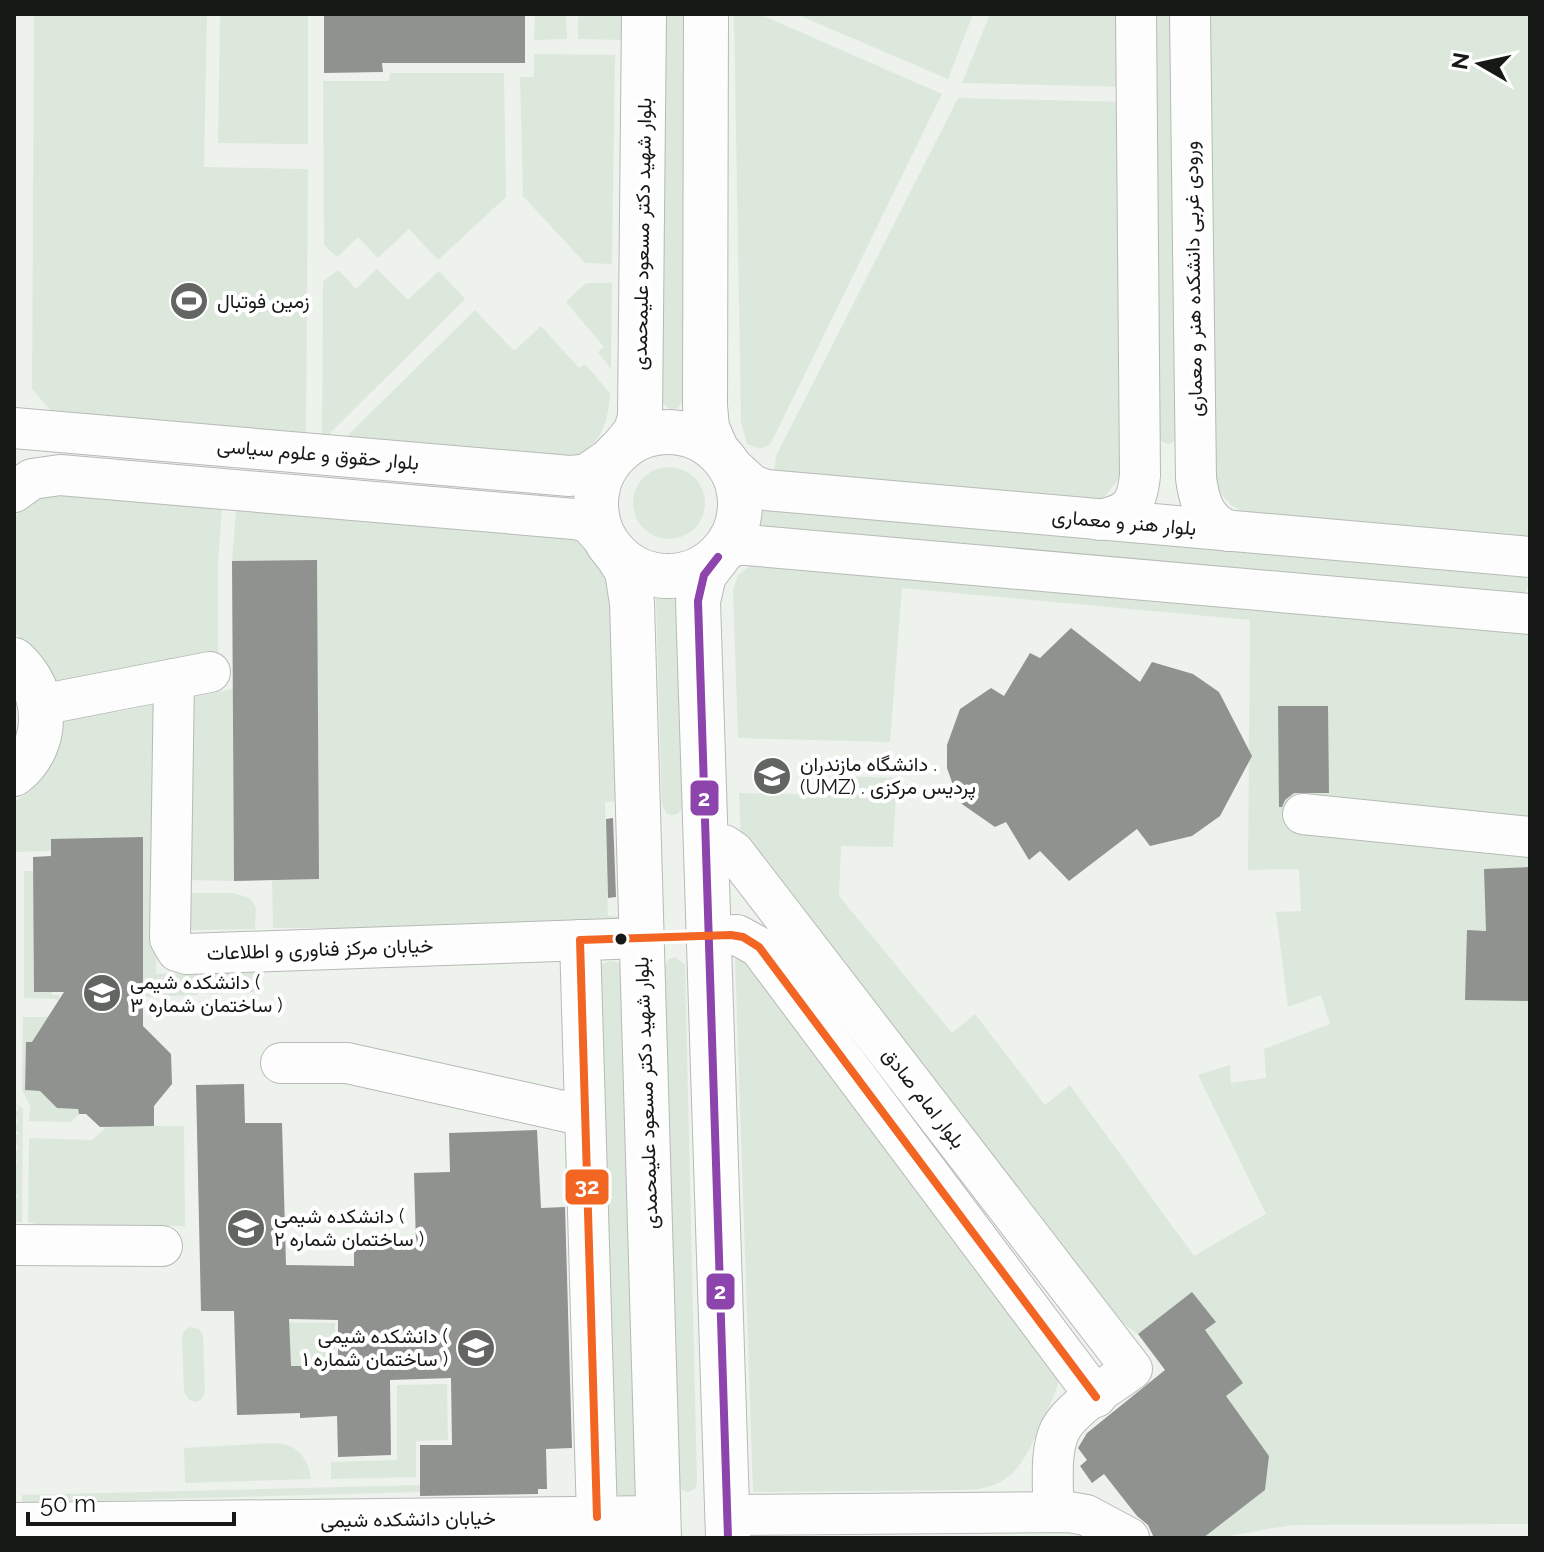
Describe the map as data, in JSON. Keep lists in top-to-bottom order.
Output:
{
  "streets": {
    "main road": ["بلوار شهید دکتر مسعود علیمحمدی"],
    "street": [
      "ورودی غربی دانشکده هنر و معماری",
      "بلوار حقوق و علوم سیاسی",
      "بلوار هنر و معماری",
      "خیابان مرکز فناوری و اطلاعات",
      "بلوار امام صادق",
      "خیابان دانشکده شیمی"
    ]
  },
  "crossings": [
    ["بلوار شهید دکتر مسعود علیمحمدی", "بلوار حقوق و علوم سیاسی"],
    ["بلوار شهید دکتر مسعود علیمحمدی", "بلوار هنر و معماری"],
    ["بلوار شهید دکتر مسعود علیمحمدی", "خیابان مرکز فناوری و اطلاعات"],
    ["بلوار شهید دکتر مسعود علیمحمدی", "خیابان دانشکده شیمی"],
    ["ورودی غربی دانشکده هنر و معماری", "بلوار هنر و معماری"],
    ["بلوار حقوق و علوم سیاسی", "بلوار هنر و معماری"]
  ],
  "places": {
    "sports": ["زمین فوتبال"],
    "school or university": [
      "دانشگاه مازندران . (UMZ) . پردیس مرکزی",
      "دانشکده شیمی ( ساختمان شماره ۳ )",
      "دانشکده شیمی ( ساختمان شماره ۲ )",
      "دانشکده شیمی ( ساختمان شماره ۱ )"
    ]
  },
  "lines": ["transit line 2", "transit line 32"],
  "scale_bar": "50 m",
  "north": "left"
}
